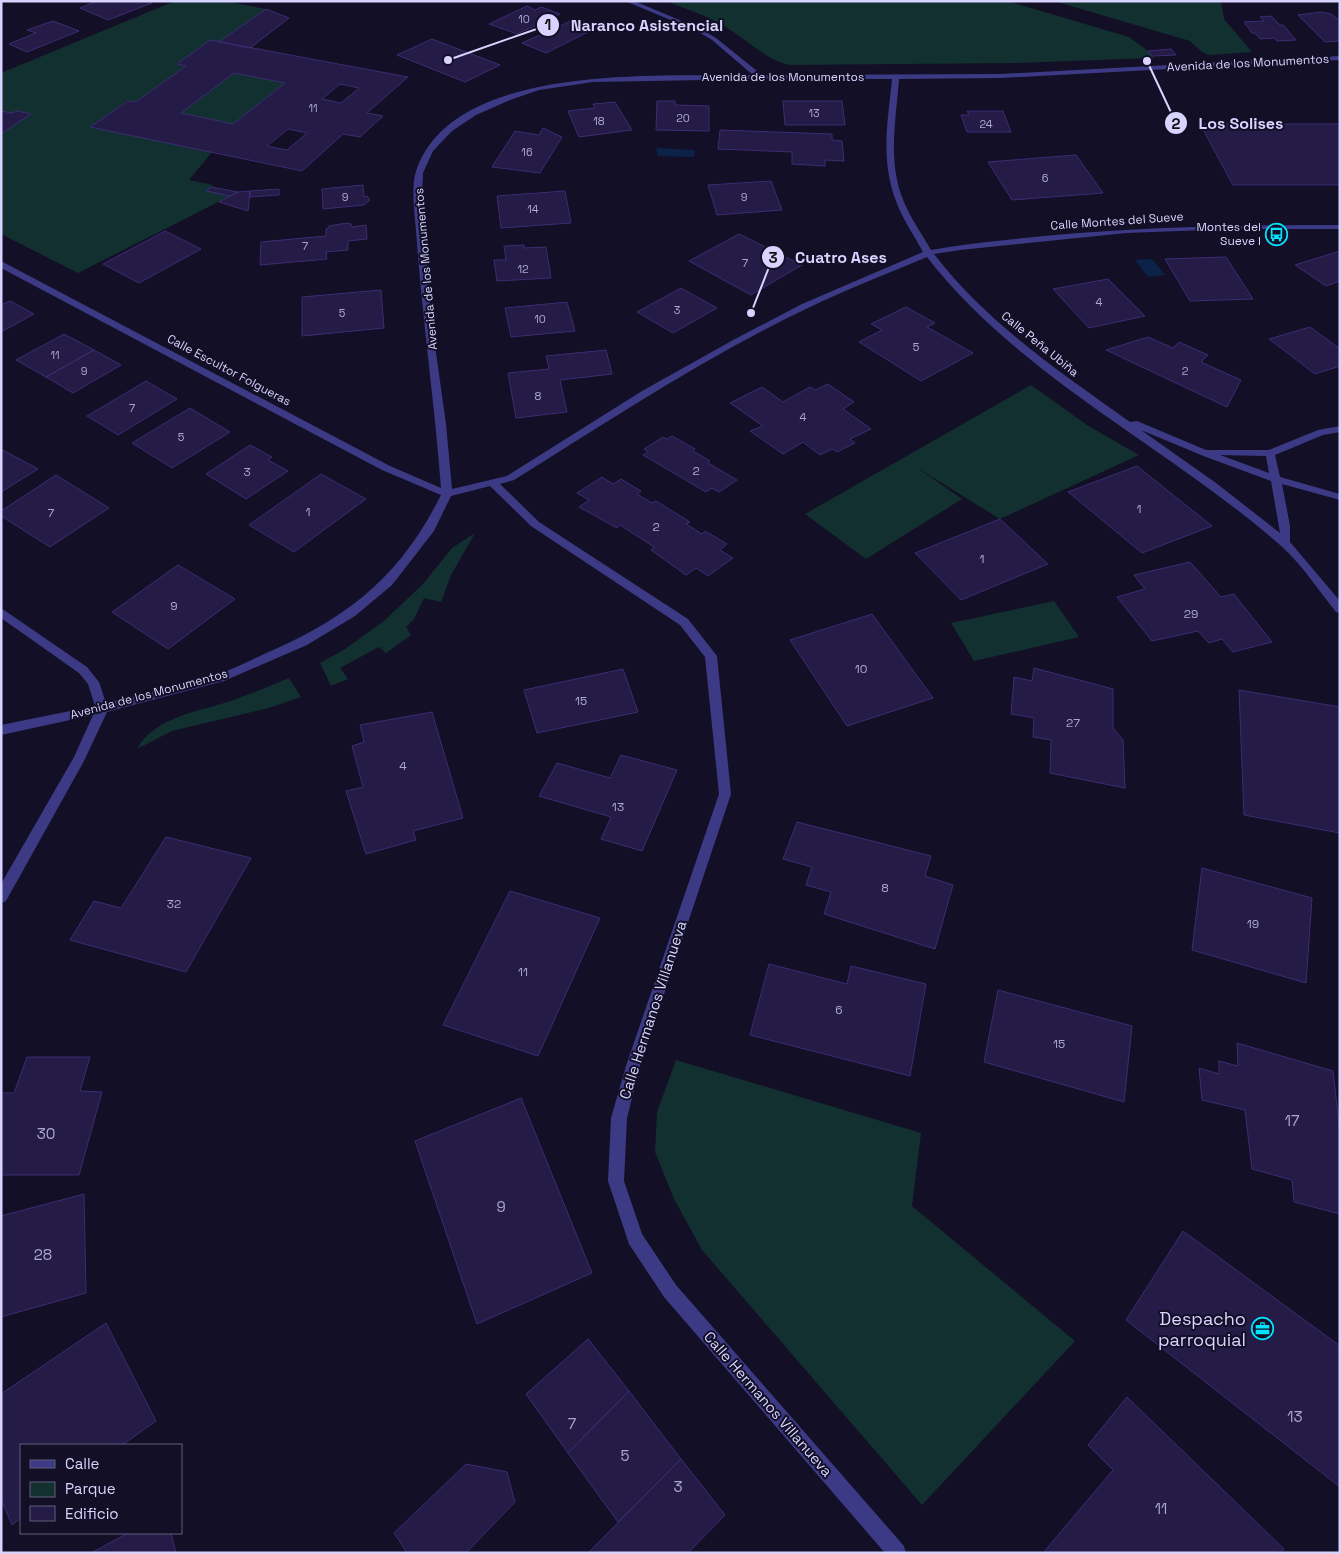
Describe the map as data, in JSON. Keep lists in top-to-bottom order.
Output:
{
  "streets": {
    "street": [
      "Avenida de los Monumentos",
      "Calle Montes del Sueve",
      "Calle Peña Ubiña",
      "Calle Escultor Folgueras",
      "Calle Hermanos Villanueva"
    ]
  },
  "crossings": [
    ["Avenida de los Monumentos", "Calle Montes del Sueve"],
    ["Avenida de los Monumentos", "Calle Peña Ubiña"],
    ["Avenida de los Monumentos", "Calle Escultor Folgueras"],
    ["Calle Montes del Sueve", "Calle Peña Ubiña"],
    ["Calle Montes del Sueve", "Calle Escultor Folgueras"],
    ["Calle Montes del Sueve", "Calle Hermanos Villanueva"]
  ],
  "places": {
    "other": ["Naranco Asistencial", "Los Solises", "Cuatro Ases"],
    "bus stop": ["Montes del Sueve I"],
    "office": ["Despacho parroquial"]
  },
  "house_numbers": [
    "10",
    "11",
    "13",
    "20",
    "18",
    "24",
    "16",
    "6",
    "9",
    "9",
    "14",
    "7",
    "7",
    "12",
    "4",
    "3",
    "5",
    "10",
    "5",
    "11",
    "9",
    "2",
    "8",
    "7",
    "4",
    "5",
    "2",
    "3",
    "1",
    "1",
    "7",
    "2",
    "1",
    "9",
    "29",
    "10",
    "15",
    "27",
    "4",
    "13",
    "8",
    "32",
    "19",
    "11",
    "6",
    "15",
    "17",
    "30",
    "9",
    "28",
    "13",
    "7",
    "5",
    "3",
    "11"
  ],
  "legend": ["Calle", "Parque", "Edificio"]
}
